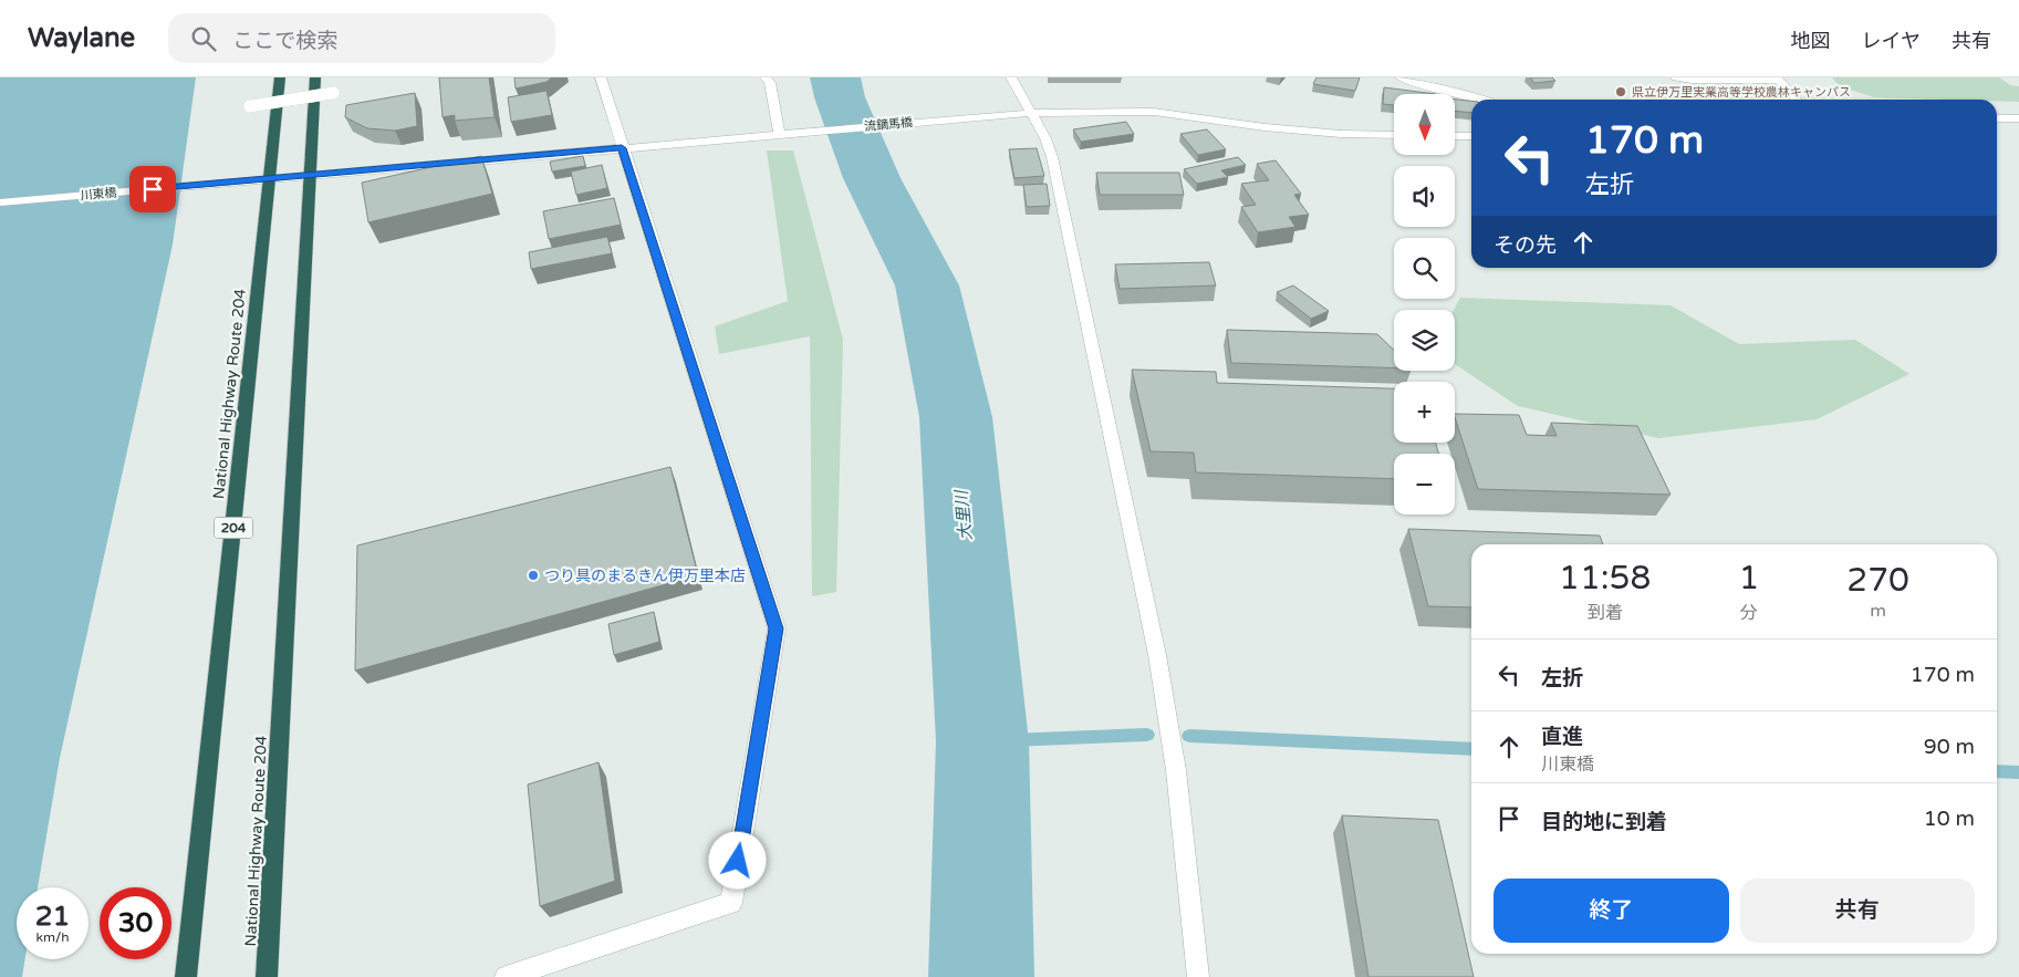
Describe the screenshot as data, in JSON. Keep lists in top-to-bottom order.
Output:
{
  "streets": {
    "highway": ["National Highway Route 204", "204"],
    "street": ["流鏑馬橋", "川東橋"]
  },
  "crossings": [
    ["流鏑馬橋", "川東橋"],
    ["川東橋", "National Highway Route 204"]
  ],
  "water": ["大里川"],
  "places": ["県立伊万里実業高等学校農林キャンパス", "つり具のまるきん伊万里本店"],
  "north": "bottom",
  "page": {
    "header": "Waylane",
    "search": "ここで検索",
    "nav": ["地図", "レイヤ", "共有"],
    "map_buttons": ["+", "−"],
    "turn": ["170 m", "左折"],
    "then": "その先",
    "eta": [
      "11:58",
      "到着",
      "1",
      "分",
      "270",
      "m"
    ],
    "list": [
      {
        "name": "左折",
        "value": "170 m"
      },
      {
        "name": "直進",
        "note": "川東橋",
        "value": "90 m"
      },
      {
        "name": "目的地に到着",
        "value": "10 m"
      }
    ],
    "buttons": ["終了", "共有"],
    "speed": "21 km/h",
    "limit": "30"
  }
}
